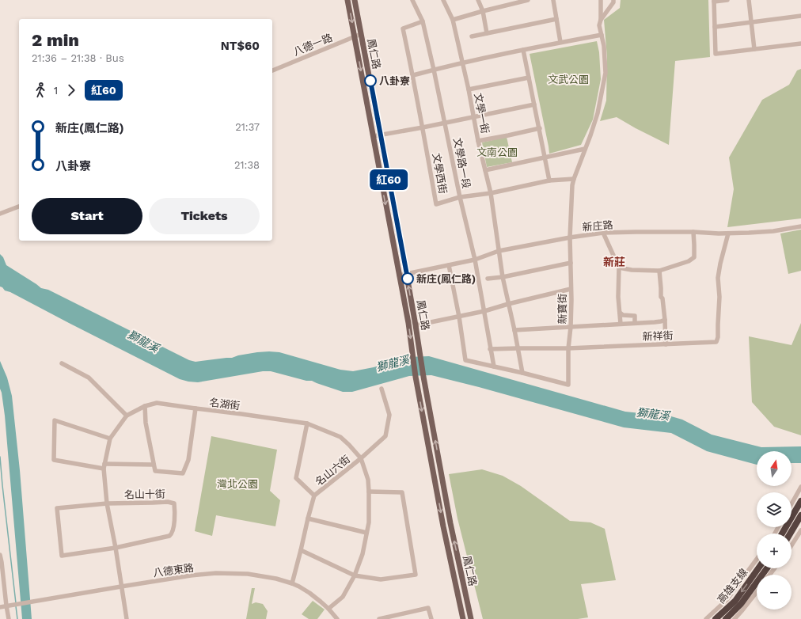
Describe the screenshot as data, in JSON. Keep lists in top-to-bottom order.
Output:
{
  "streets": {
    "highway": ["高雄支線"],
    "main road": ["鳳仁路"],
    "street": [
      "八德一路",
      "文學一街",
      "文學路一段",
      "文學西街",
      "新庄路",
      "新寶街",
      "新祥街",
      "名湖街",
      "名山六街",
      "名山十街",
      "八德東路"
    ]
  },
  "crossings": [
    ["八德一路", "鳳仁路"],
    ["鳳仁路", "新庄路"],
    ["文學一街", "文學西街"],
    ["文學一街", "新庄路"],
    ["文學一街", "新寶街"],
    ["文學一街", "新祥街"],
    ["文學路一段", "文學西街"],
    ["文學路一段", "新庄路"],
    ["文學路一段", "新祥街"],
    ["文學西街", "新寶街"],
    ["新庄路", "新寶街"],
    ["新庄路", "新祥街"],
    ["新寶街", "新祥街"],
    ["名湖街", "名山六街"],
    ["名湖街", "名山十街"],
    ["名湖街", "八德東路"]
  ],
  "districts": ["新莊"],
  "water": ["獅龍溪"],
  "parks": ["文武公園", "文南公園", "灣北公園"],
  "places": ["八卦寮", "新庄(鳳仁路)"],
  "lines": ["bus line 紅60"],
  "north": "top",
  "page": {
    "on_map": "紅60",
    "heading": ["2 min", "21:36 – 21:38 · Bus", "NT$60"],
    "legs": ["1", "紅60"],
    "list": [
      {
        "name": "新庄(鳳仁路)",
        "value": "21:37"
      },
      {
        "name": "八卦寮",
        "value": "21:38"
      }
    ],
    "buttons": ["Start", "Tickets"],
    "map_buttons": ["+", "−"]
  }
}
